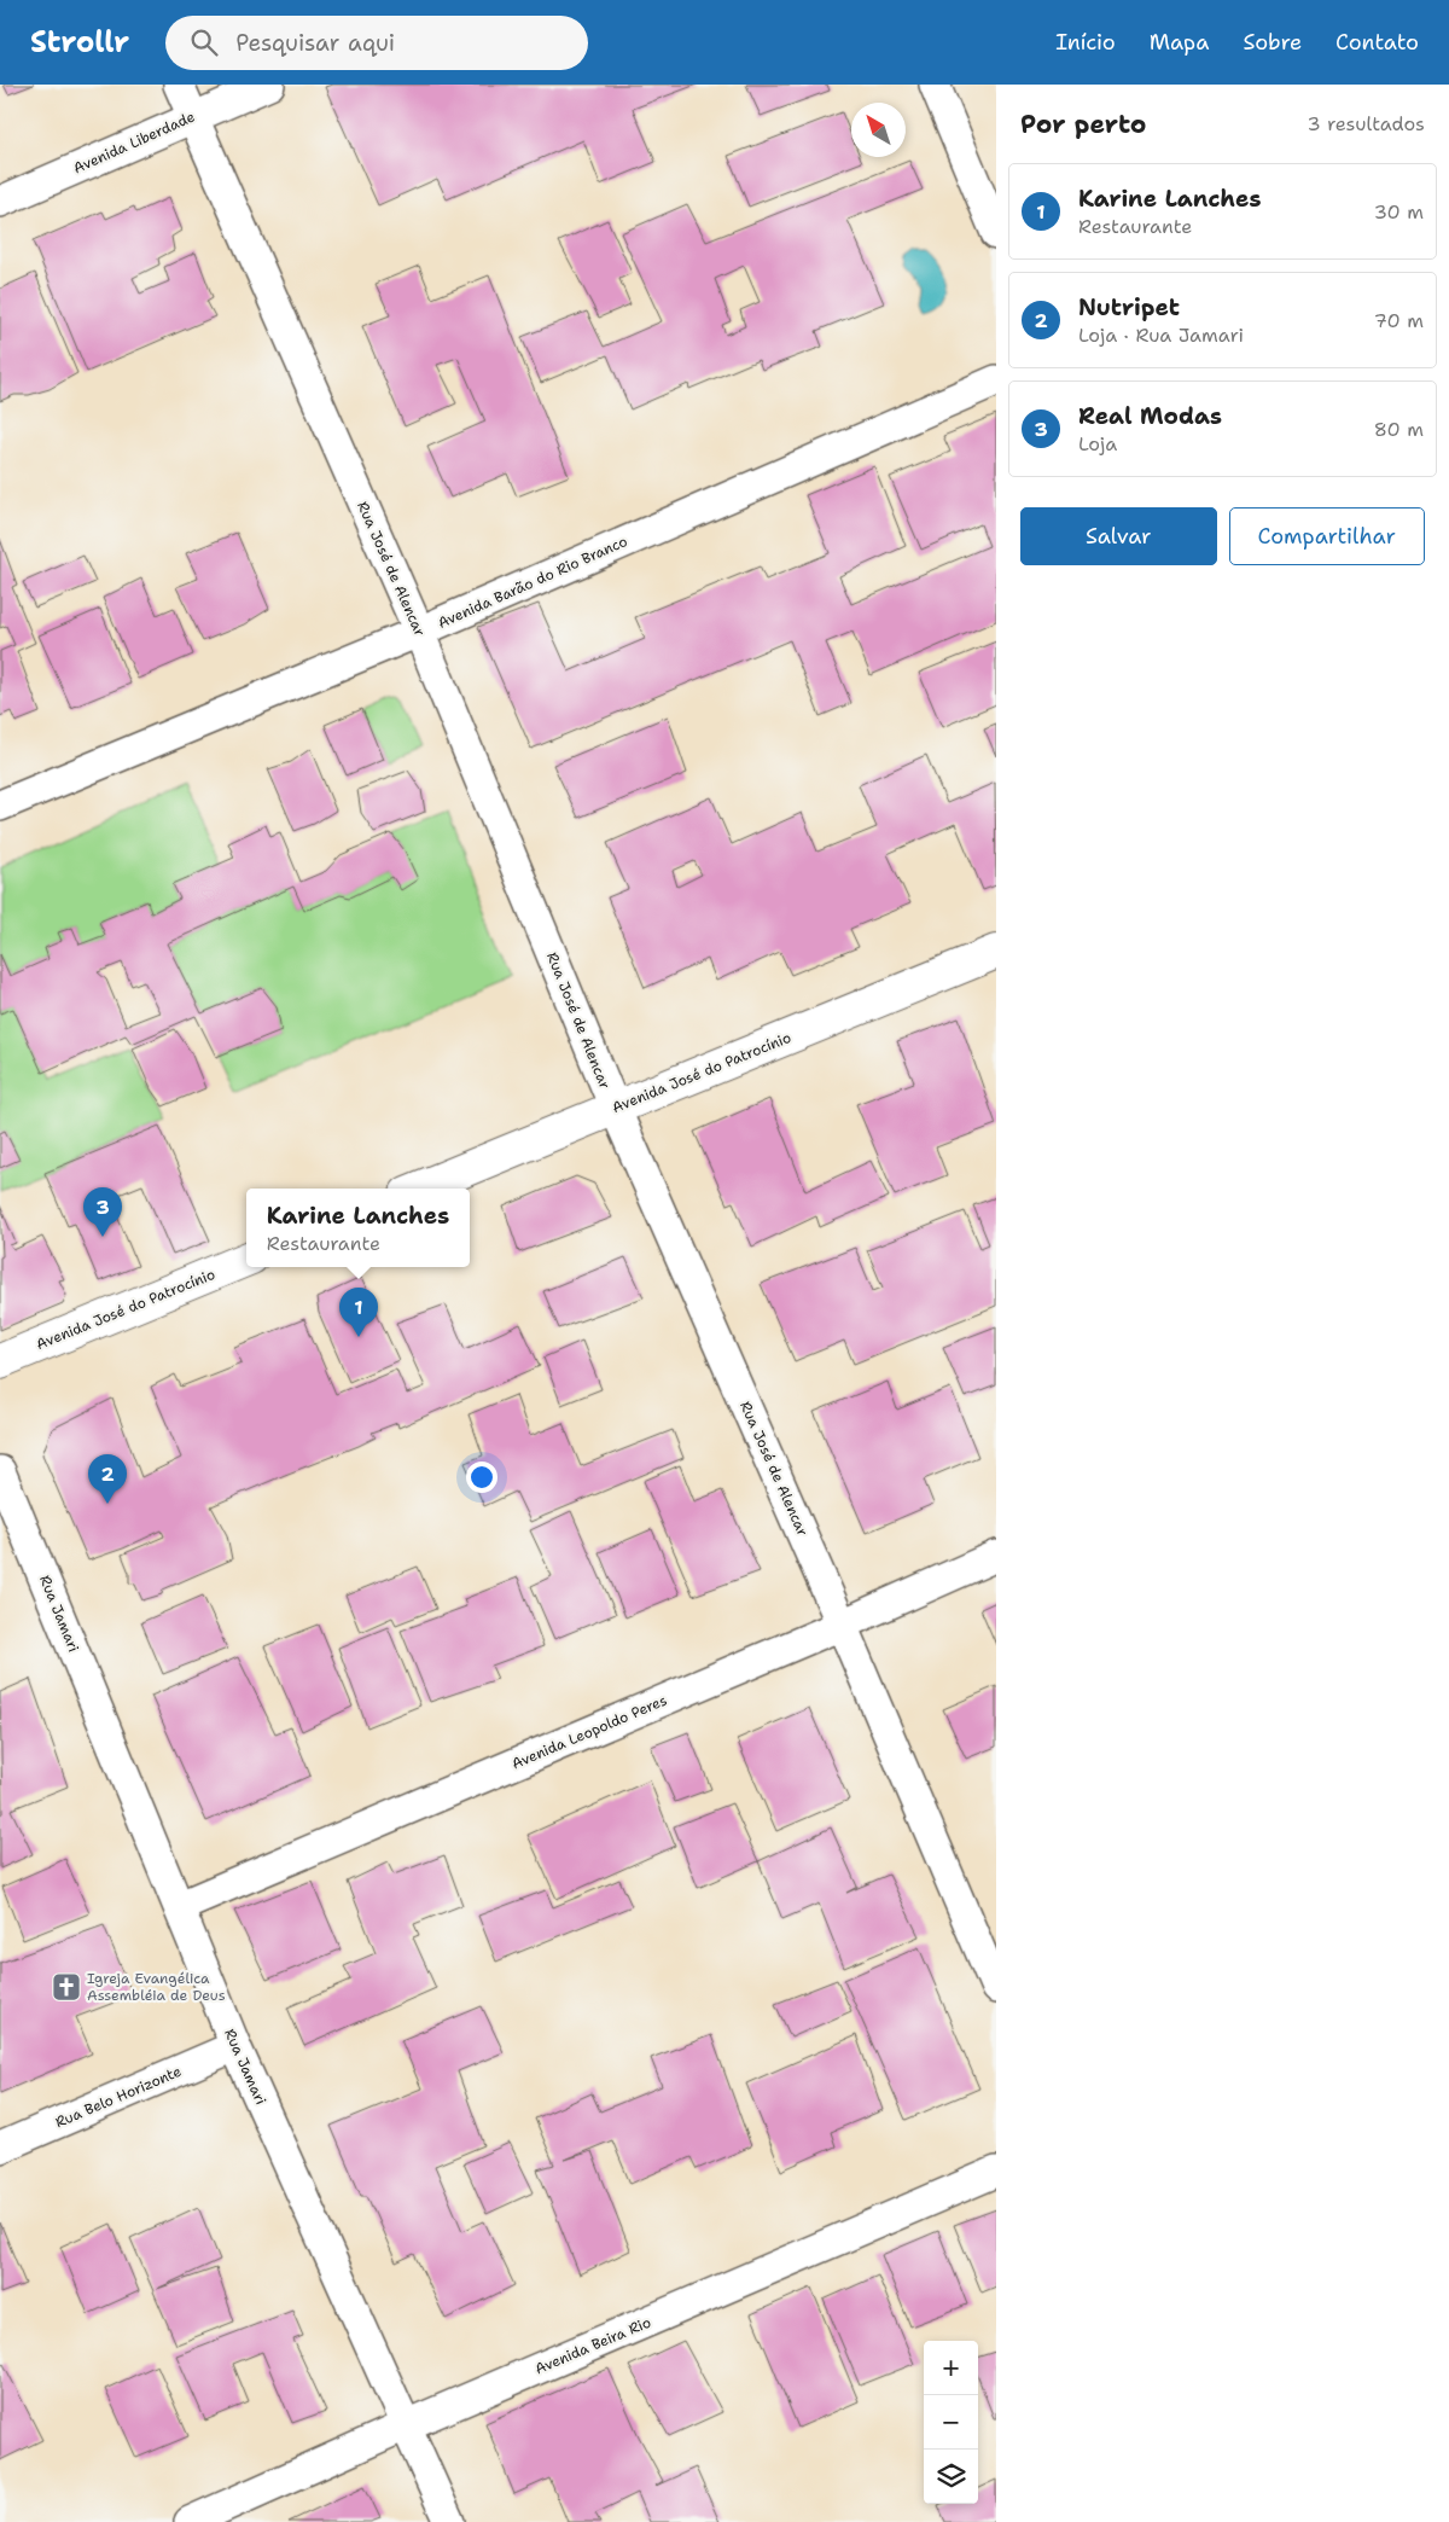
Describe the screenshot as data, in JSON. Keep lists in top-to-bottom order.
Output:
{
  "streets": {
    "street": [
      "Avenida Liberdade",
      "Rua José de Alencar",
      "Avenida Barão do Rio Branco",
      "Avenida José do Patrocínio",
      "Rua Jamari",
      "Avenida Leopoldo Peres",
      "Rua Belo Horizonte",
      "Avenida Beira Rio"
    ]
  },
  "crossings": [
    ["Avenida Liberdade", "Rua José de Alencar"],
    ["Rua José de Alencar", "Avenida Barão do Rio Branco"],
    ["Rua José de Alencar", "Avenida José do Patrocínio"],
    ["Rua José de Alencar", "Avenida Leopoldo Peres"],
    ["Rua Jamari", "Avenida Leopoldo Peres"],
    ["Rua Jamari", "Rua Belo Horizonte"],
    ["Rua Jamari", "Avenida Beira Rio"]
  ],
  "places": {
    "church": ["Igreja Evangélica Assembléia de Deus"]
  },
  "north": "top left",
  "page": {
    "header": "Strollr",
    "search": "Pesquisar aqui",
    "nav": [
      "Início",
      "Mapa",
      "Sobre",
      "Contato"
    ],
    "heading": ["Por perto", "3 resultados"],
    "list": [
      {
        "mark": "1",
        "name": "Karine Lanches",
        "note": "Restaurante",
        "value": "30 m"
      },
      {
        "mark": "2",
        "name": "Nutripet",
        "note": "Loja · Rua Jamari",
        "value": "70 m"
      },
      {
        "mark": "3",
        "name": "Real Modas",
        "note": "Loja",
        "value": "80 m"
      }
    ],
    "buttons": ["Salvar", "Compartilhar"],
    "pins": ["3", "1", "2"],
    "popup": ["Karine Lanches", "Restaurante"],
    "map_buttons": ["+", "−"]
  }
}
